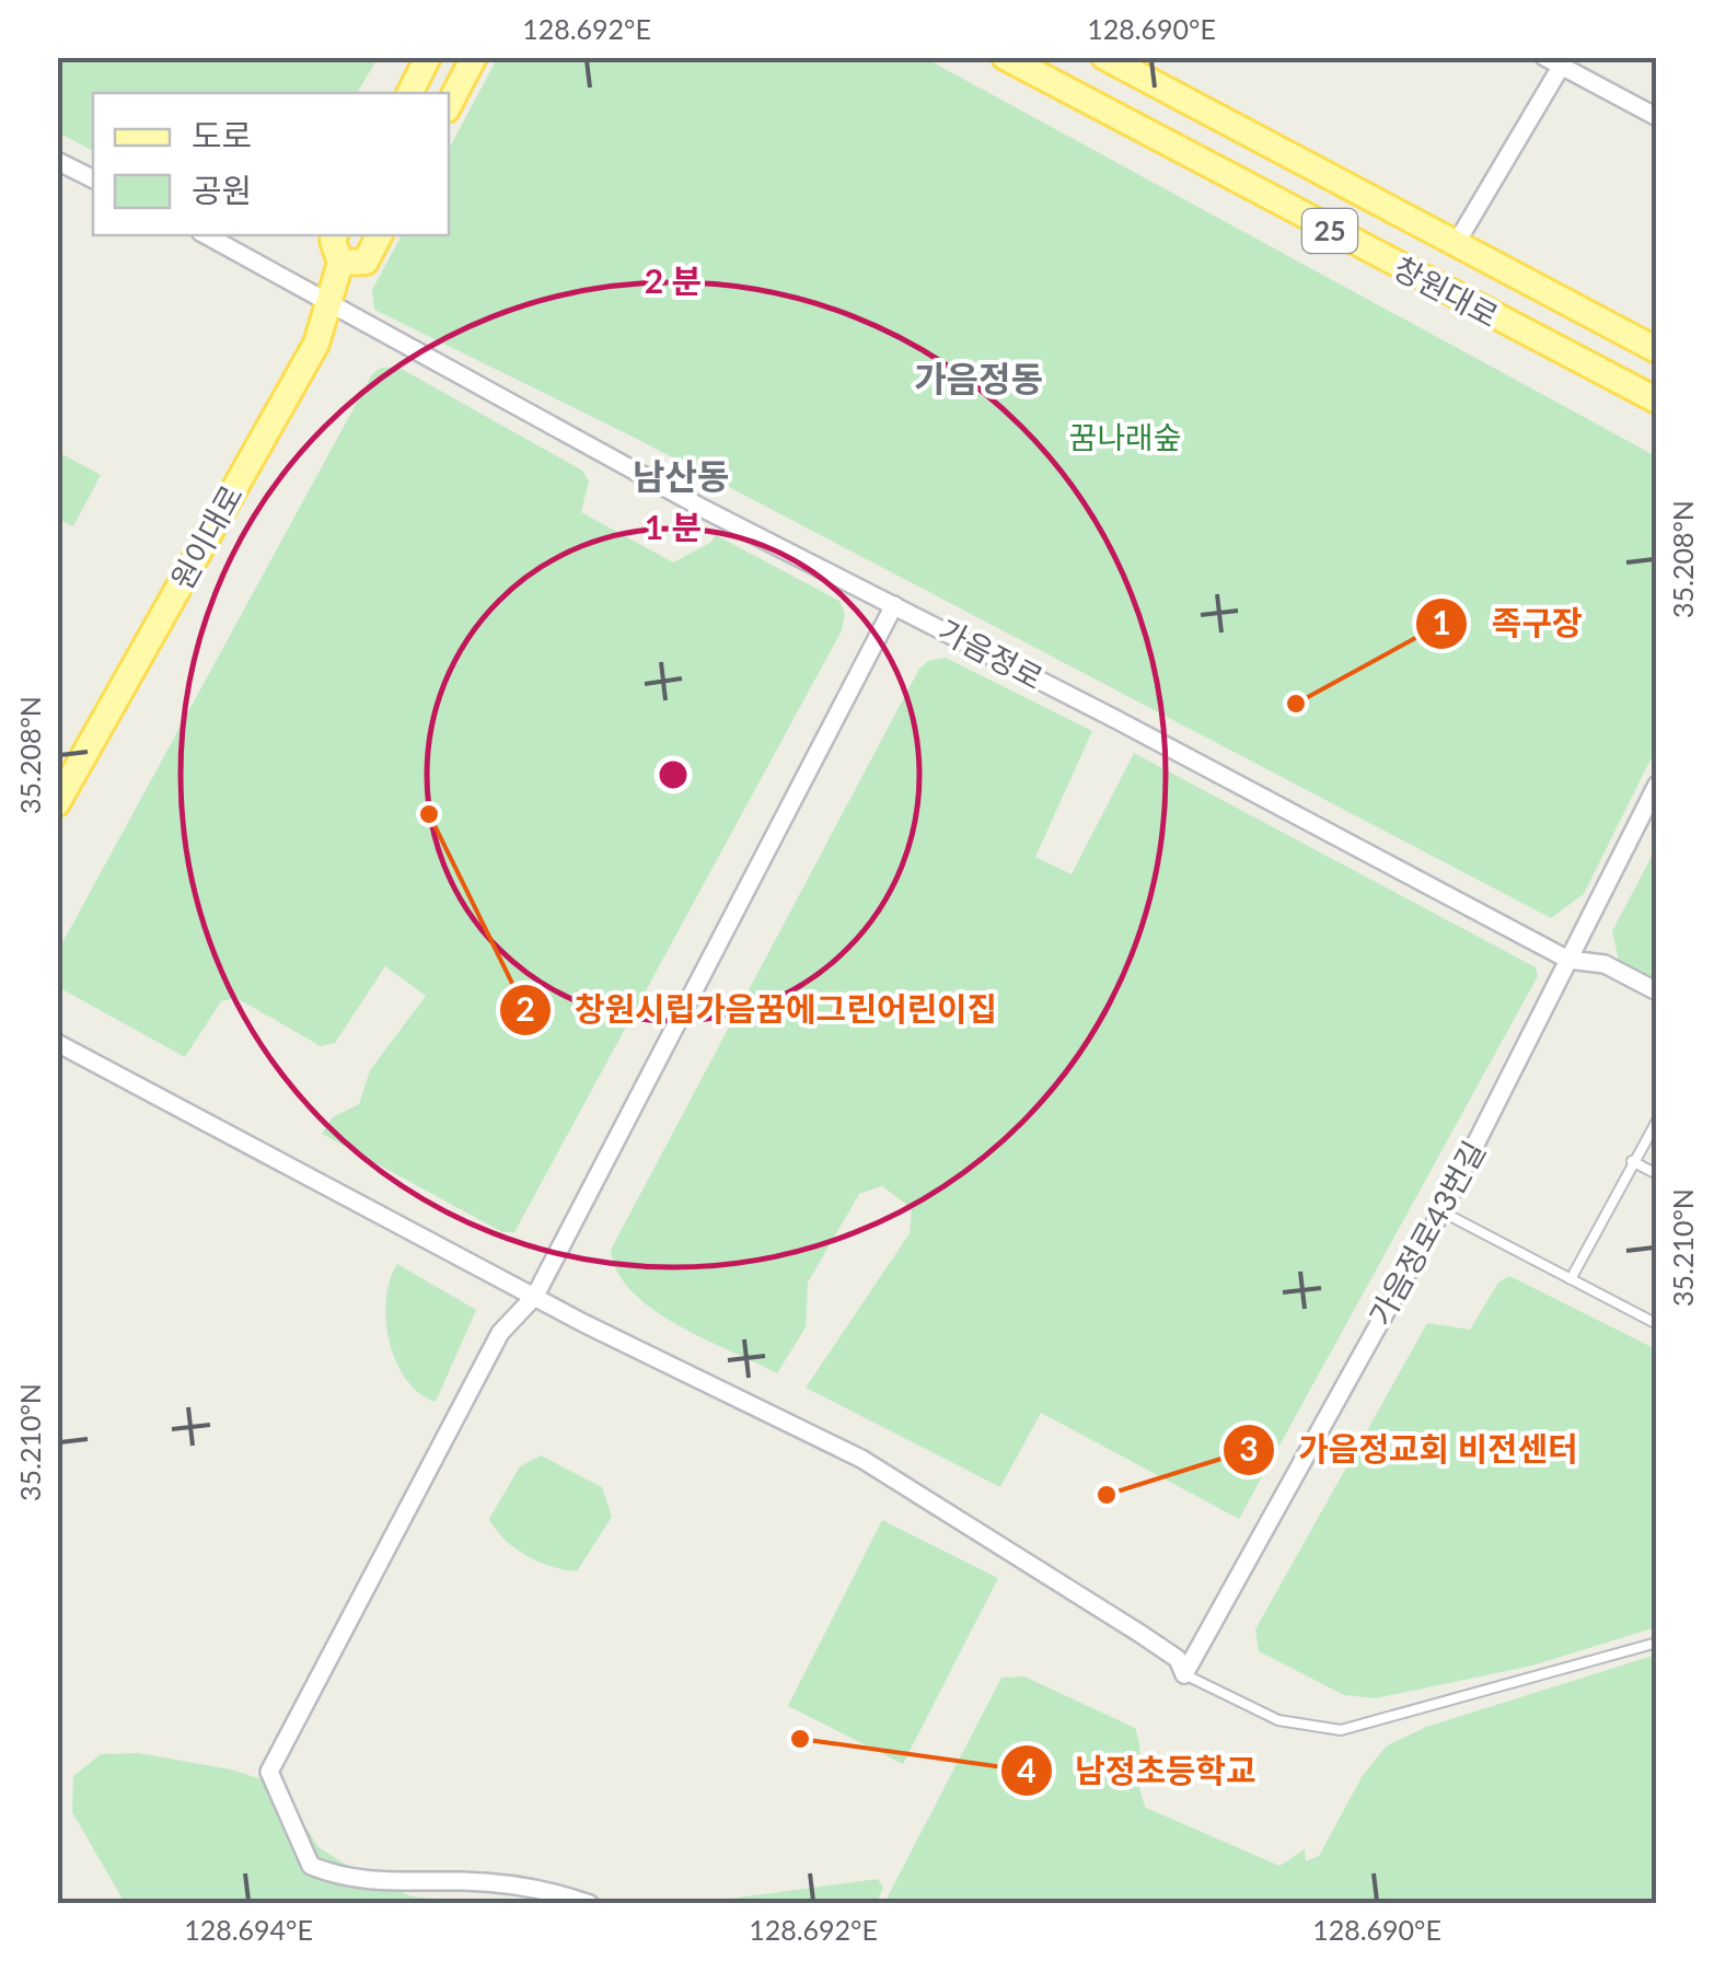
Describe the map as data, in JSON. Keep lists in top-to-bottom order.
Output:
{
  "streets": {
    "main road": ["25", "창원대로", "원이대로"],
    "street": ["가음정로", "가음정로43번길"]
  },
  "crossings": [
    ["원이대로", "가음정로"],
    ["가음정로", "가음정로43번길"]
  ],
  "districts": ["가음정동", "남산동"],
  "parks": ["꿈나래숲"],
  "places": [
    "족구장",
    "창원시립가음꿈에그린어린이집",
    "가음정교회 비전센터",
    "남정초등학교"
  ],
  "legend": ["도로", "공원"],
  "coordinates": [
    "128.692°E",
    "128.690°E",
    "35.208°N",
    "35.210°N",
    "128.694°E"
  ],
  "rings": ["2 분", "1 분"]
}
